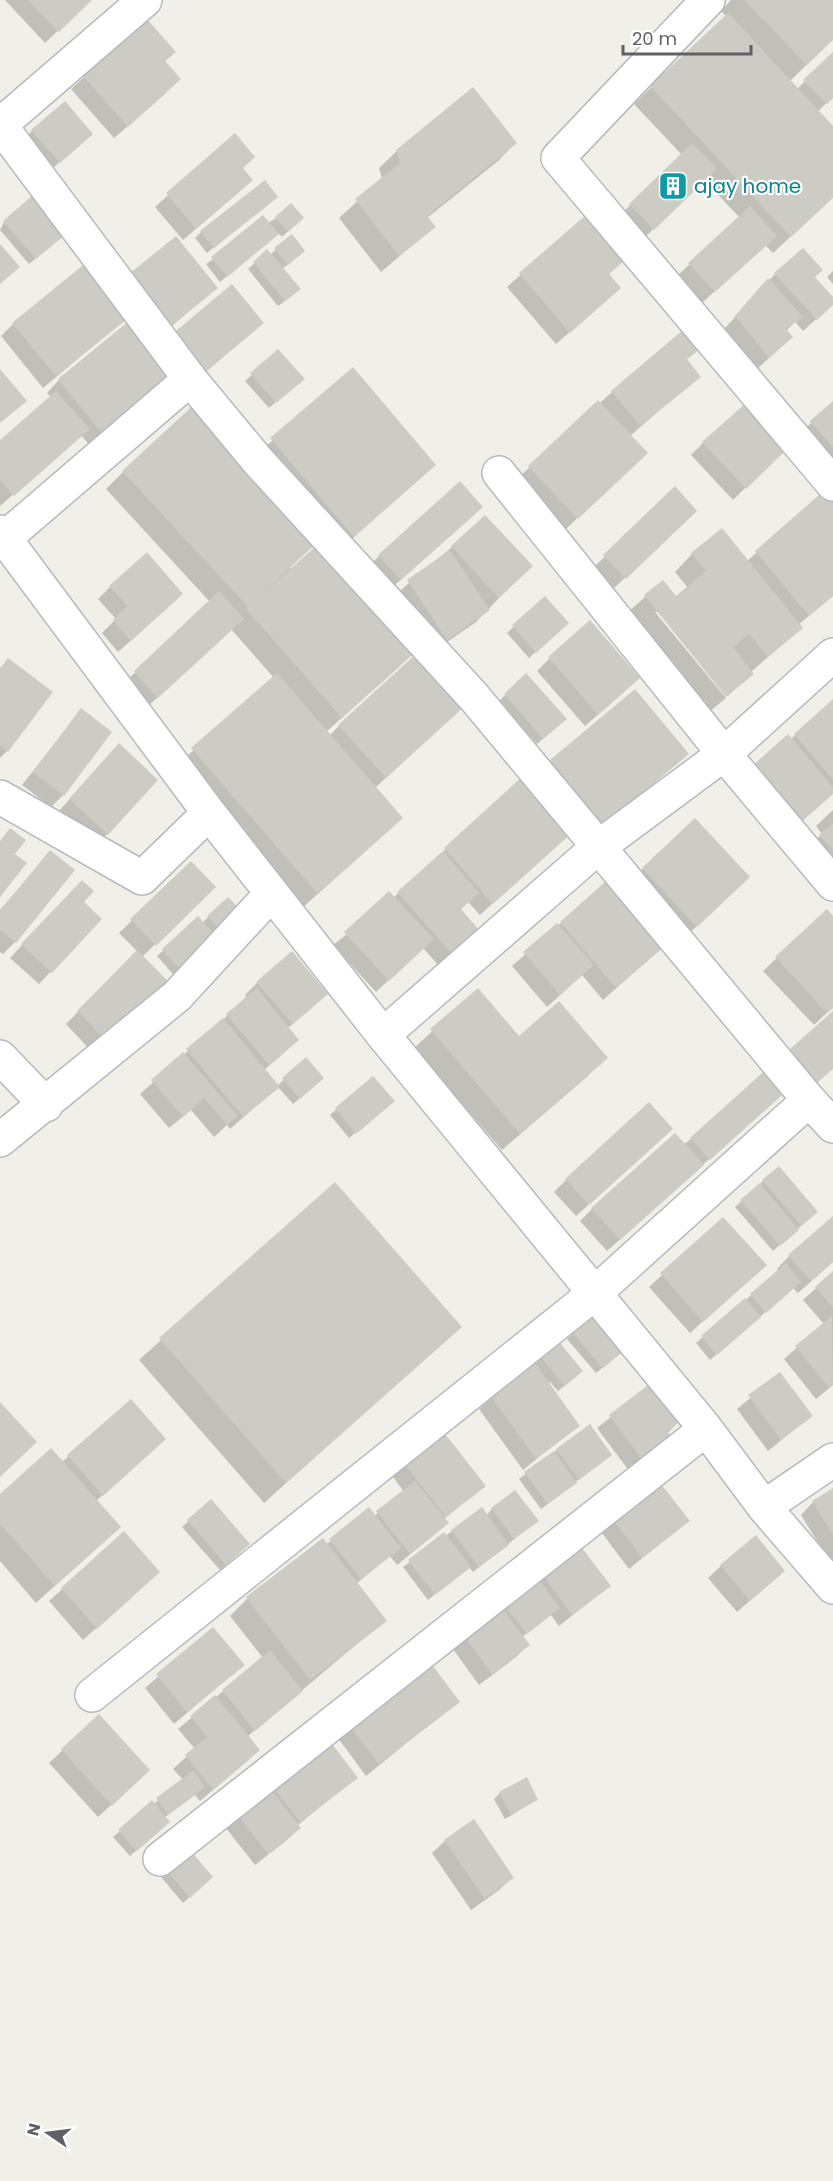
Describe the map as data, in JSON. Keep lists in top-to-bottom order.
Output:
{
  "places": {
    "building": ["ajay home"]
  },
  "scale_bar": "20 m",
  "north": "left"
}
